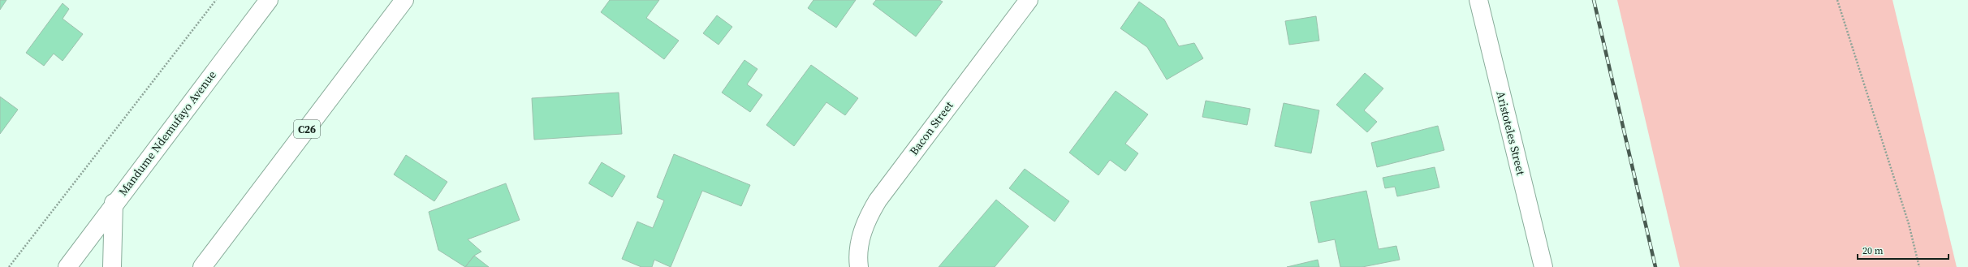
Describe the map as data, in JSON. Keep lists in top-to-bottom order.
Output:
{
  "streets": {
    "main road": [
      "Bacon Street",
      "C26",
      "Mandume Ndemufayo Avenue",
      "Aristoteles Street"
    ]
  },
  "scale_bar": "20 m"
}
